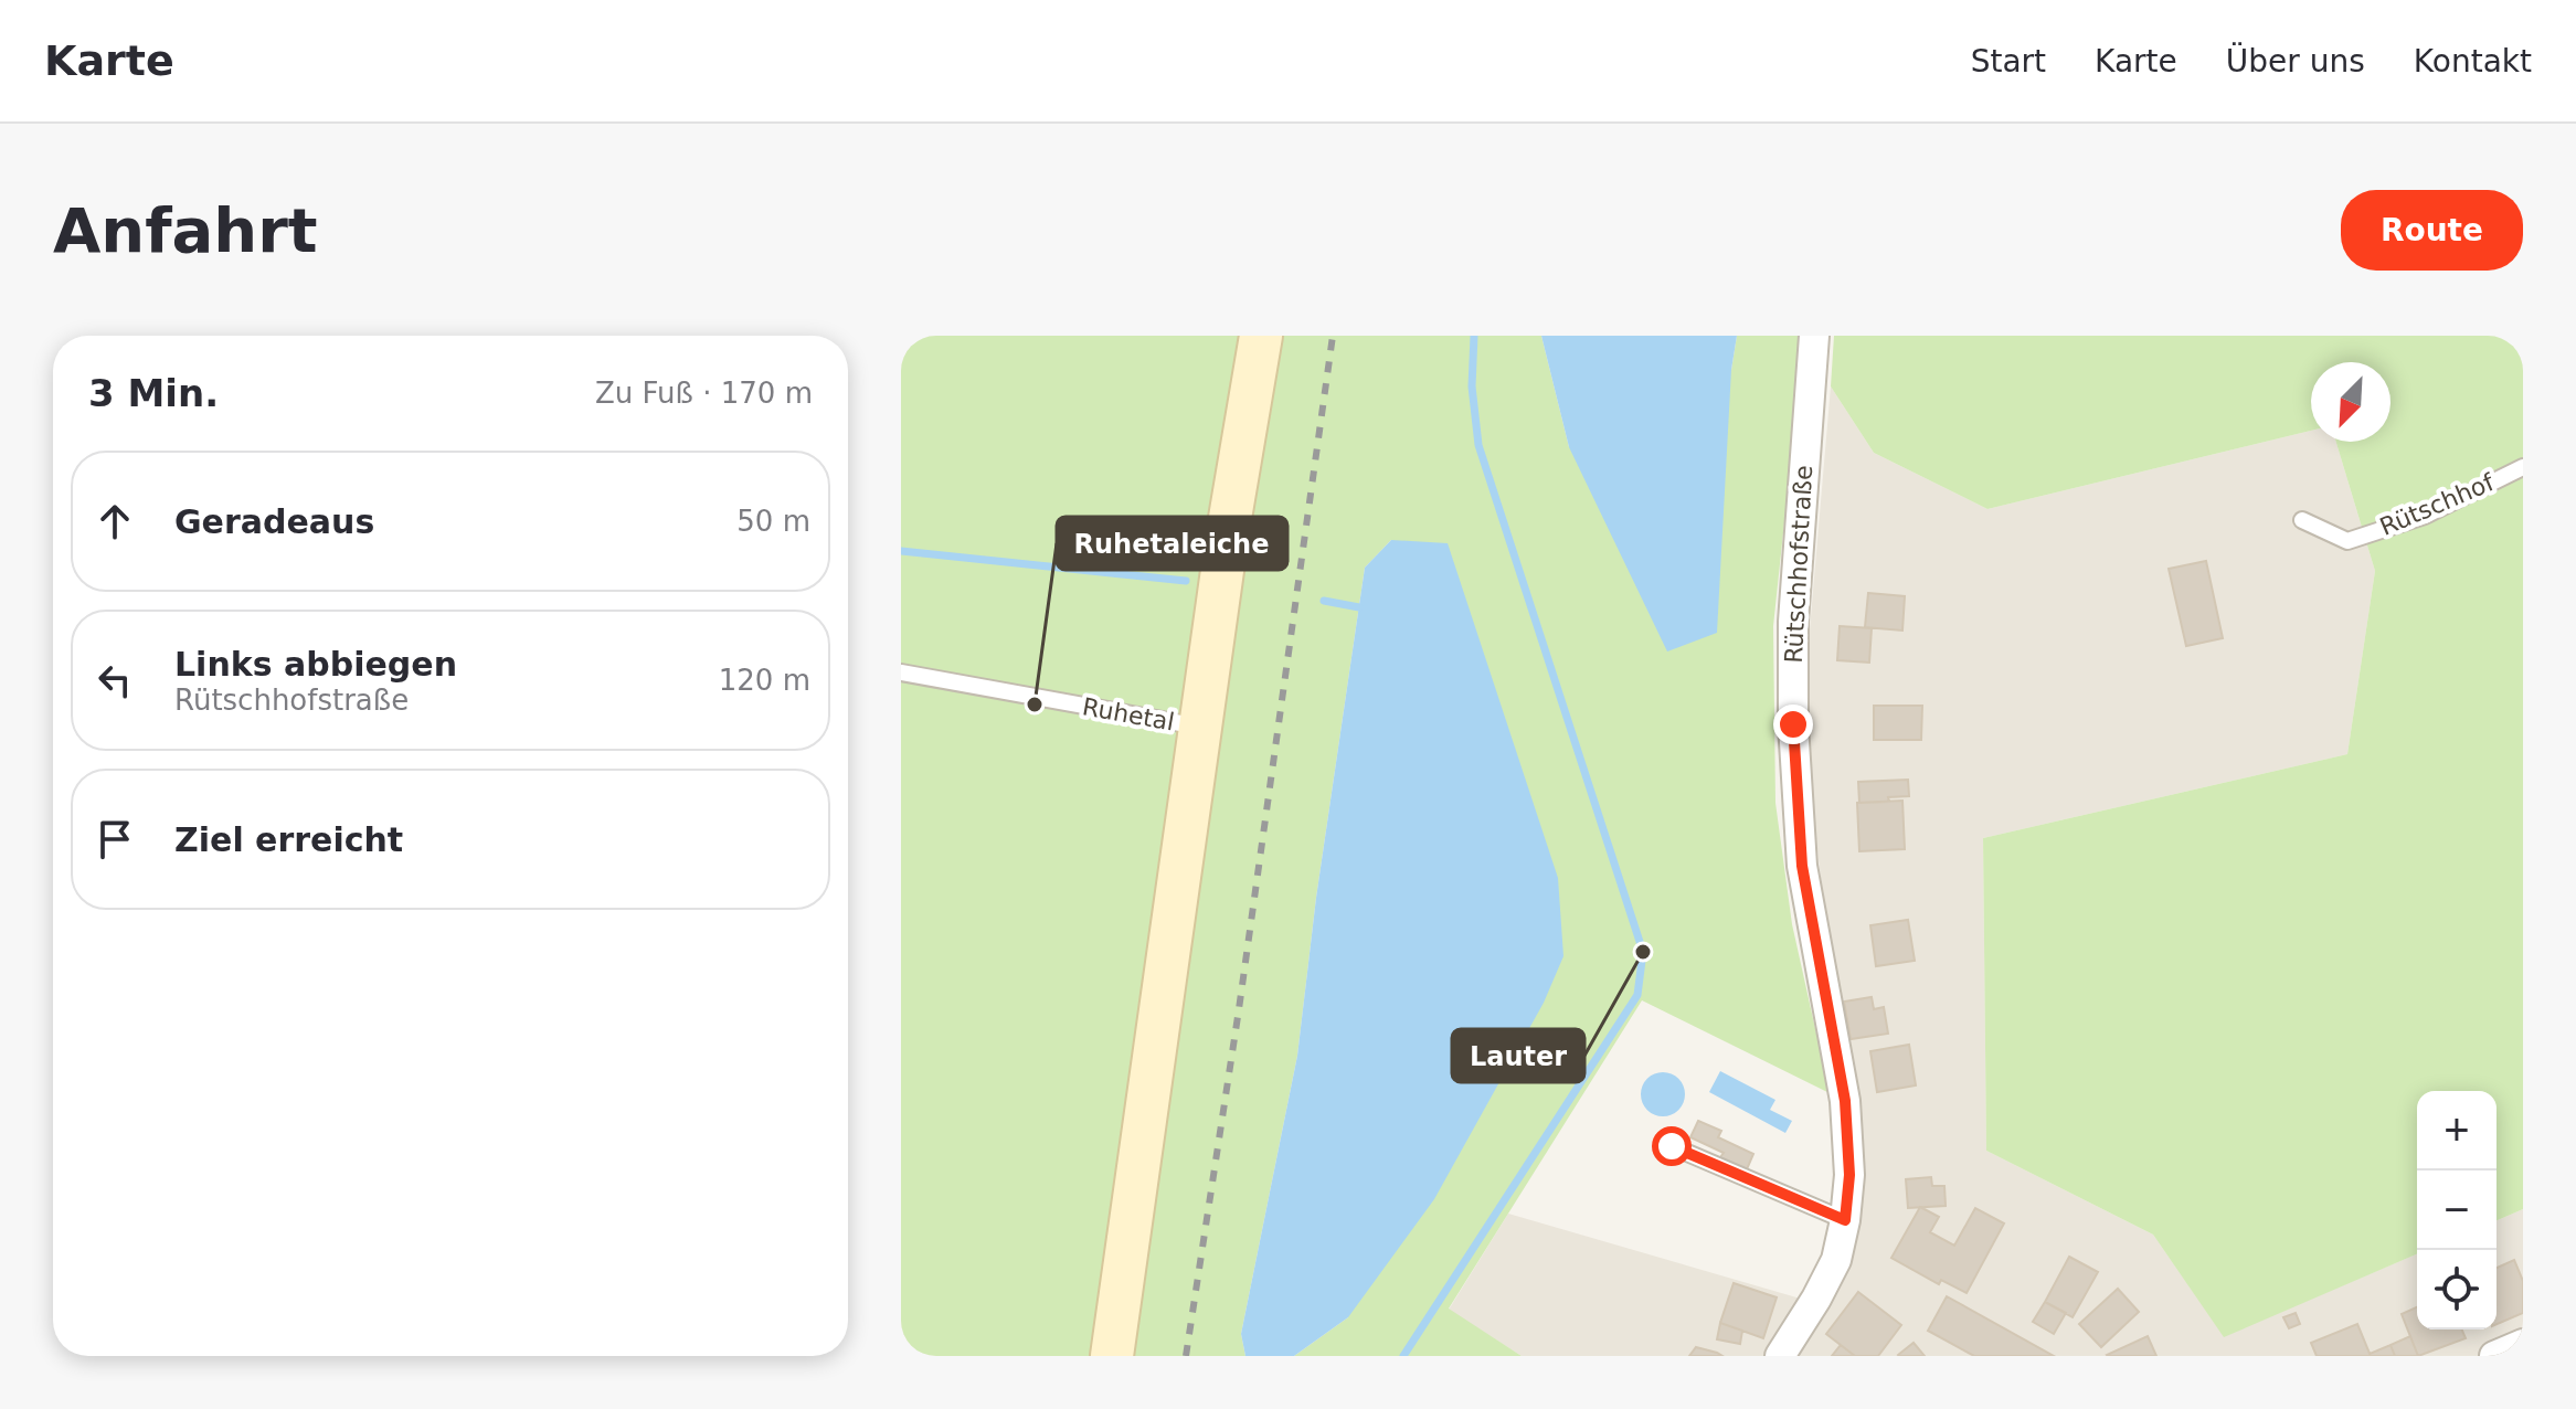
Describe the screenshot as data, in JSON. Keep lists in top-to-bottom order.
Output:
{
  "streets": {
    "street": ["Rütschhofstraße"],
    "lane": ["Rütschhof", "Ruhetal"]
  },
  "places": ["Ruhetaleiche", "Lauter"],
  "north": "bottom left",
  "page": {
    "header": "Karte",
    "nav": [
      "Start",
      "Karte",
      "Über uns",
      "Kontakt"
    ],
    "buttons": "Route",
    "title": "Anfahrt",
    "heading": ["3 Min.", "Zu Fuß · 170 m"],
    "list": [
      ["Geradeaus", "50 m"],
      ["Links abbiegen", "Rütschhofstraße", "120 m"],
      "Ziel erreicht"
    ],
    "map_buttons": ["+", "−"]
  }
}
